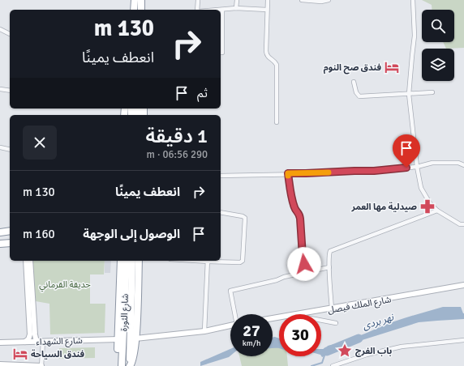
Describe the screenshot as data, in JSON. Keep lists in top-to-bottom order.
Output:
{
  "streets": {
    "highway": ["شارع الثورة"],
    "main road": ["شارع الملك فيصل", "شارع الشهداء"]
  },
  "water": ["نهر بردى"],
  "parks": ["حديقة القرماني"],
  "places": {
    "hotel": ["فندق صح النوم", "فندق السياحة"],
    "pharmacy": ["صيدلية مها العمر"],
    "place": ["باب الفرج"]
  },
  "page": {
    "turn": ["130 m", "انعطف يمينًا"],
    "then": "ثم",
    "heading": ["1 دقيقة", "290 m · 06:56"],
    "list": [
      {
        "name": "انعطف يمينًا",
        "value": "130 m"
      },
      {
        "name": "الوصول إلى الوجهة",
        "value": "160 m"
      }
    ],
    "speed": "27 km/h",
    "limit": "30"
  }
}
